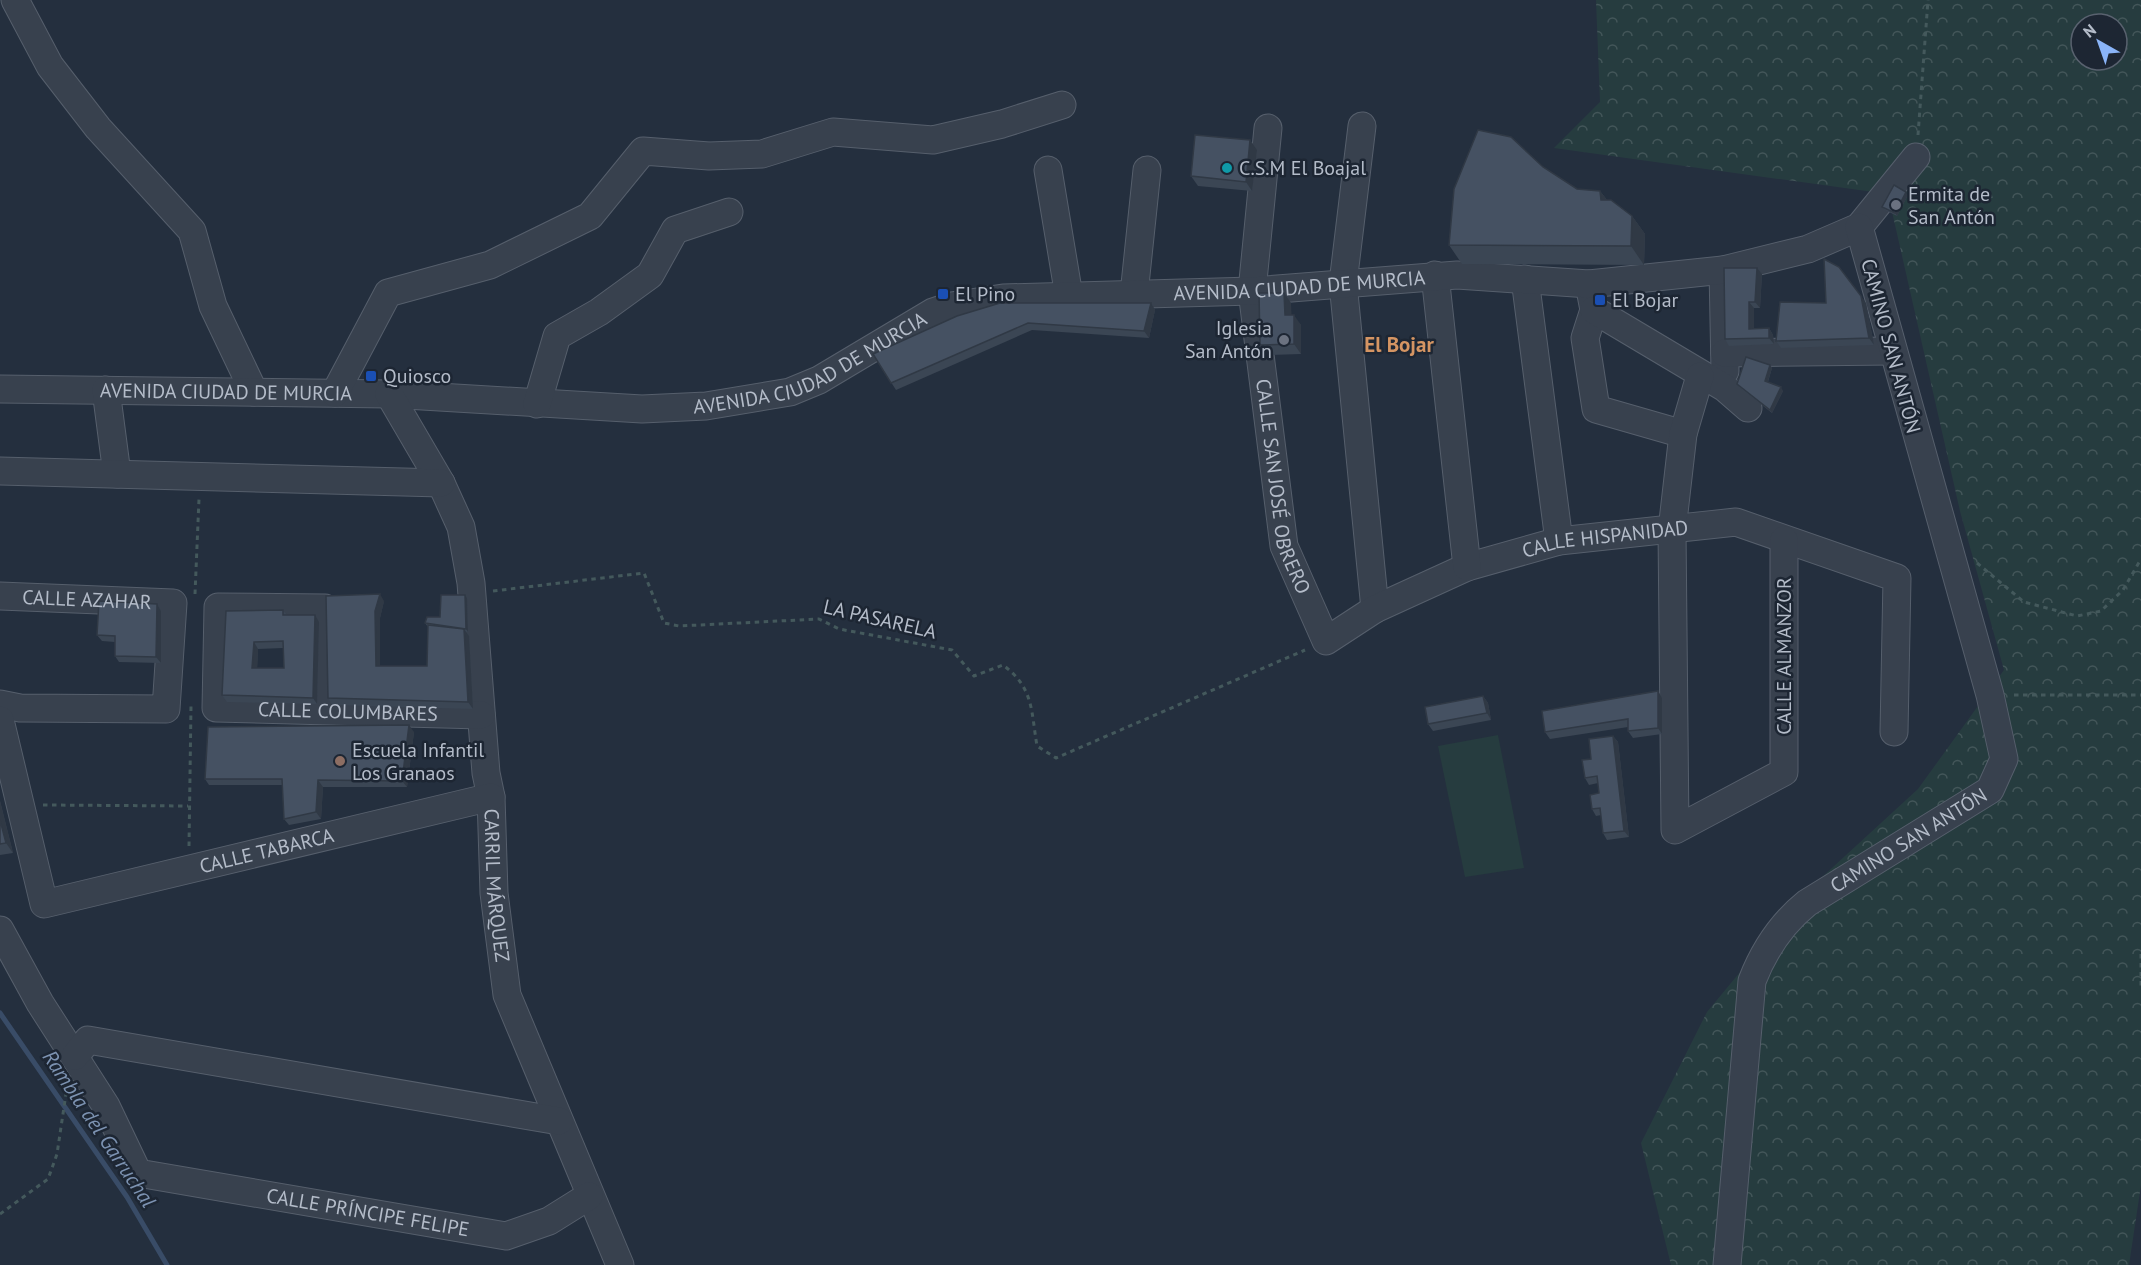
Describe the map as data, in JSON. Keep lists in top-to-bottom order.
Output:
{
  "streets": {
    "street": [
      "AVENIDA CIUDAD DE MURCIA",
      "CAMINO SAN ANTÓN",
      "CALLE SAN JOSÉ OBRERO",
      "CALLE HISPANIDAD",
      "CALLE AZAHAR",
      "CALLE ALMANZOR",
      "CALLE COLUMBARES",
      "CALLE TABARCA",
      "CARRIL MÁRQUEZ",
      "CALLE PRÍNCIPE FELIPE"
    ],
    "path": ["LA PASARELA"]
  },
  "crossings": [
    ["AVENIDA CIUDAD DE MURCIA", "CAMINO SAN ANTÓN"],
    ["AVENIDA CIUDAD DE MURCIA", "CALLE SAN JOSÉ OBRERO"],
    ["AVENIDA CIUDAD DE MURCIA", "CARRIL MÁRQUEZ"],
    ["CALLE SAN JOSÉ OBRERO", "CALLE HISPANIDAD"],
    ["CALLE SAN JOSÉ OBRERO", "LA PASARELA"],
    ["CALLE HISPANIDAD", "LA PASARELA"],
    ["CALLE HISPANIDAD", "CALLE ALMANZOR"],
    ["LA PASARELA", "CARRIL MÁRQUEZ"],
    ["CALLE COLUMBARES", "CARRIL MÁRQUEZ"],
    ["CALLE TABARCA", "CARRIL MÁRQUEZ"],
    ["CARRIL MÁRQUEZ", "CALLE PRÍNCIPE FELIPE"]
  ],
  "districts": ["El Bojar"],
  "water": ["Rambla del Garruchal"],
  "places": {
    "other": [
      "C.S.M El Boajal",
      "Ermita de San Antón",
      "Iglesia San Antón",
      "Escuela Infantil Los Granaos"
    ],
    "transit": ["El Pino", "El Bojar", "Quiosco"]
  },
  "north": "top left"
}
